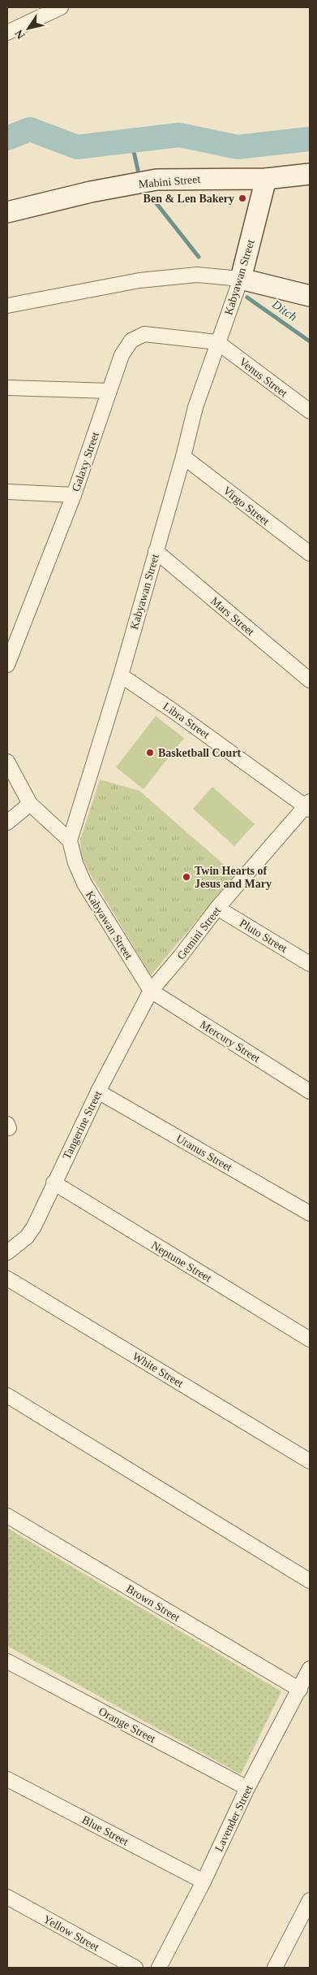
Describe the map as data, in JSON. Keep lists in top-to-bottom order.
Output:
{
  "streets": {
    "main road": ["Mabini Street", "Kabyawan Street"],
    "street": [
      "Venus Street",
      "Galaxy Street",
      "Virgo Street",
      "Mars Street",
      "Libra Street",
      "Gemini Street",
      "Pluto Street",
      "Mercury Street",
      "Tangerine Street",
      "Uranus Street",
      "Neptune Street",
      "White Street",
      "Brown Street",
      "Orange Street",
      "Lavender Street",
      "Blue Street",
      "Yellow Street"
    ]
  },
  "crossings": [
    ["Mabini Street", "Kabyawan Street"],
    ["Kabyawan Street", "Venus Street"],
    ["Kabyawan Street", "Galaxy Street"],
    ["Kabyawan Street", "Virgo Street"],
    ["Kabyawan Street", "Mars Street"],
    ["Kabyawan Street", "Libra Street"],
    ["Kabyawan Street", "Gemini Street"],
    ["Kabyawan Street", "Mercury Street"],
    ["Kabyawan Street", "Tangerine Street"],
    ["Venus Street", "Galaxy Street"],
    ["Libra Street", "Gemini Street"],
    ["Gemini Street", "Pluto Street"],
    ["Gemini Street", "Mercury Street"],
    ["Gemini Street", "Tangerine Street"],
    ["Mercury Street", "Tangerine Street"],
    ["Tangerine Street", "Uranus Street"],
    ["Tangerine Street", "Neptune Street"],
    ["Brown Street", "Lavender Street"],
    ["Orange Street", "Lavender Street"],
    ["Lavender Street", "Blue Street"]
  ],
  "water": ["Ditch"],
  "places": ["Ben & Len Bakery", "Basketball Court", "Twin Hearts of Jesus and Mary"],
  "north": "bottom left"
}
